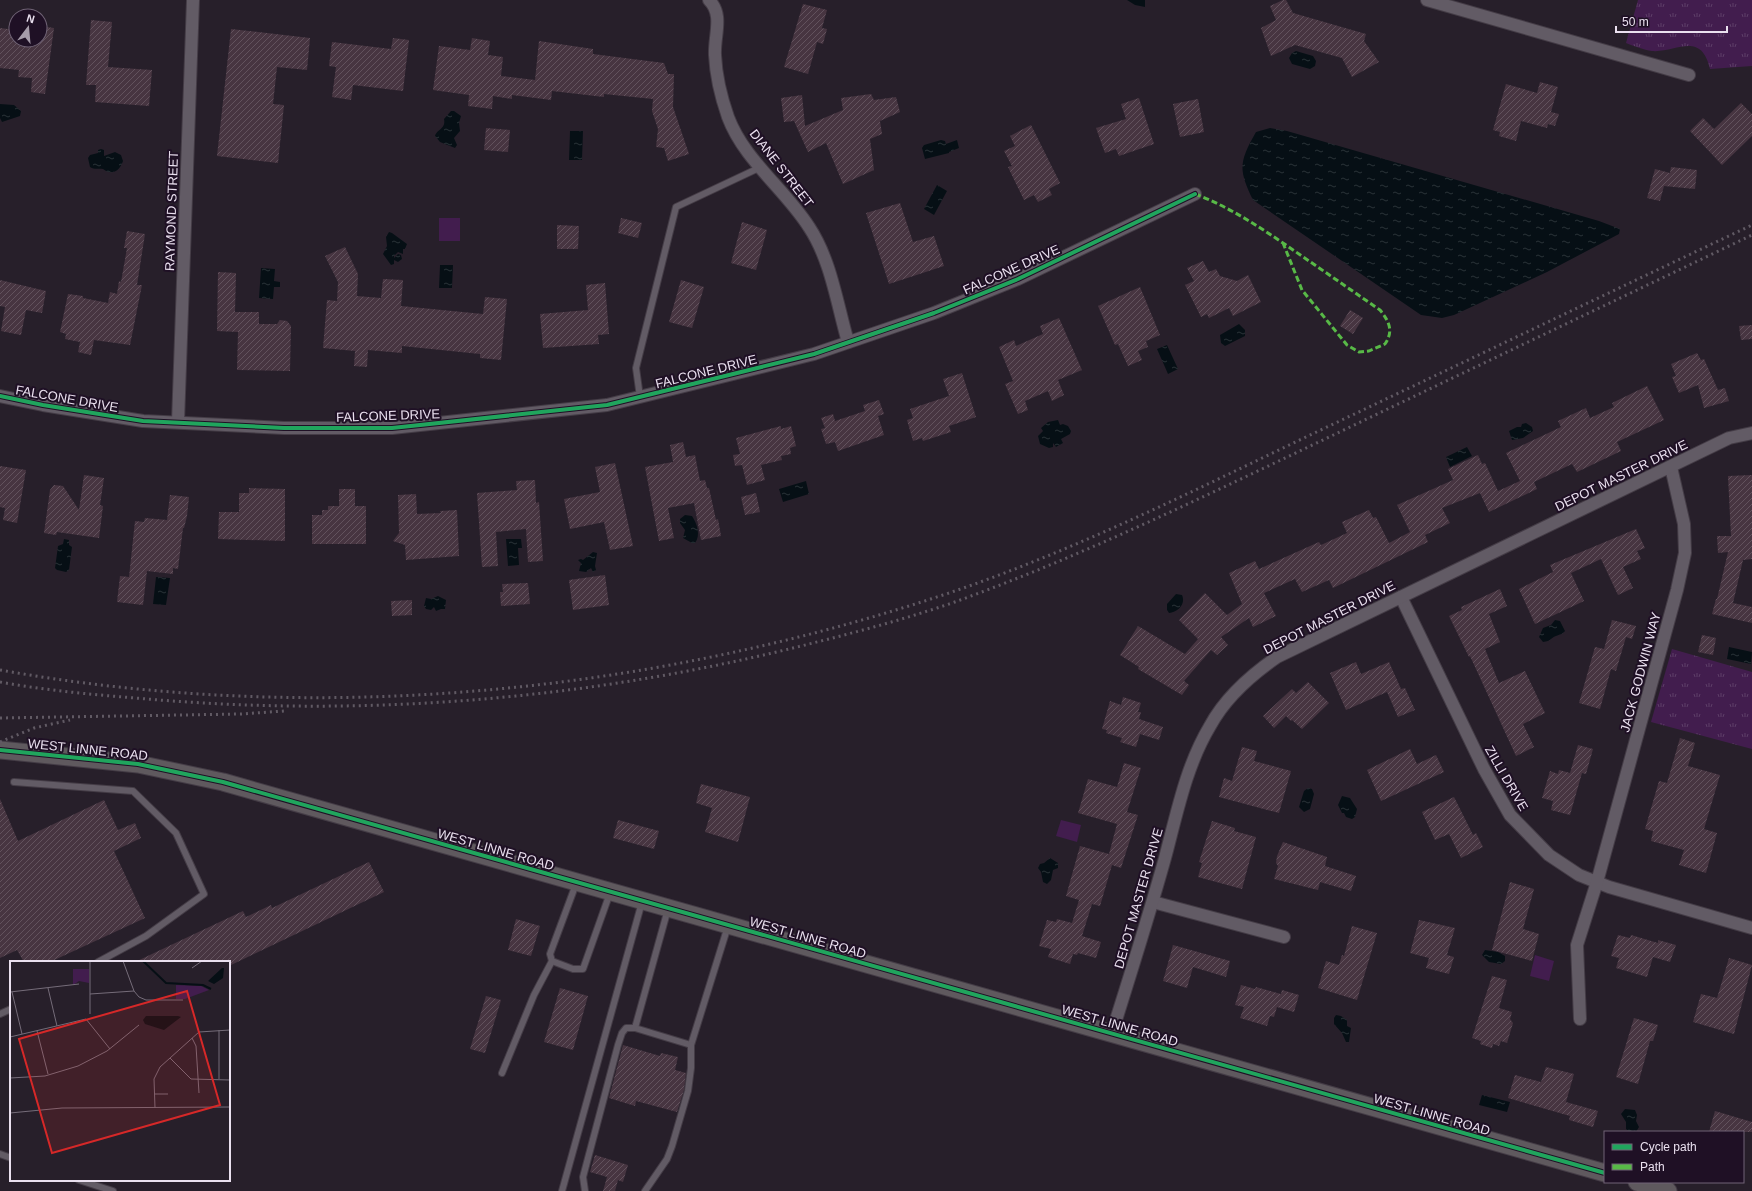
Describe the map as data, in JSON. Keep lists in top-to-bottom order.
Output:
{
  "streets": {
    "street": [
      "DIANE STREET",
      "RAYMOND STREET",
      "FALCONE DRIVE",
      "DEPOT MASTER DRIVE",
      "JACK GODWIN WAY",
      "WEST LINNE ROAD",
      "ZILLI DRIVE"
    ]
  },
  "crossings": [
    ["DIANE STREET", "FALCONE DRIVE"],
    ["RAYMOND STREET", "FALCONE DRIVE"],
    ["DEPOT MASTER DRIVE", "JACK GODWIN WAY"],
    ["DEPOT MASTER DRIVE", "WEST LINNE ROAD"],
    ["DEPOT MASTER DRIVE", "ZILLI DRIVE"],
    ["JACK GODWIN WAY", "ZILLI DRIVE"]
  ],
  "legend": ["Cycle path", "Path"],
  "scale_bar": "50 m",
  "north": "top"
}
